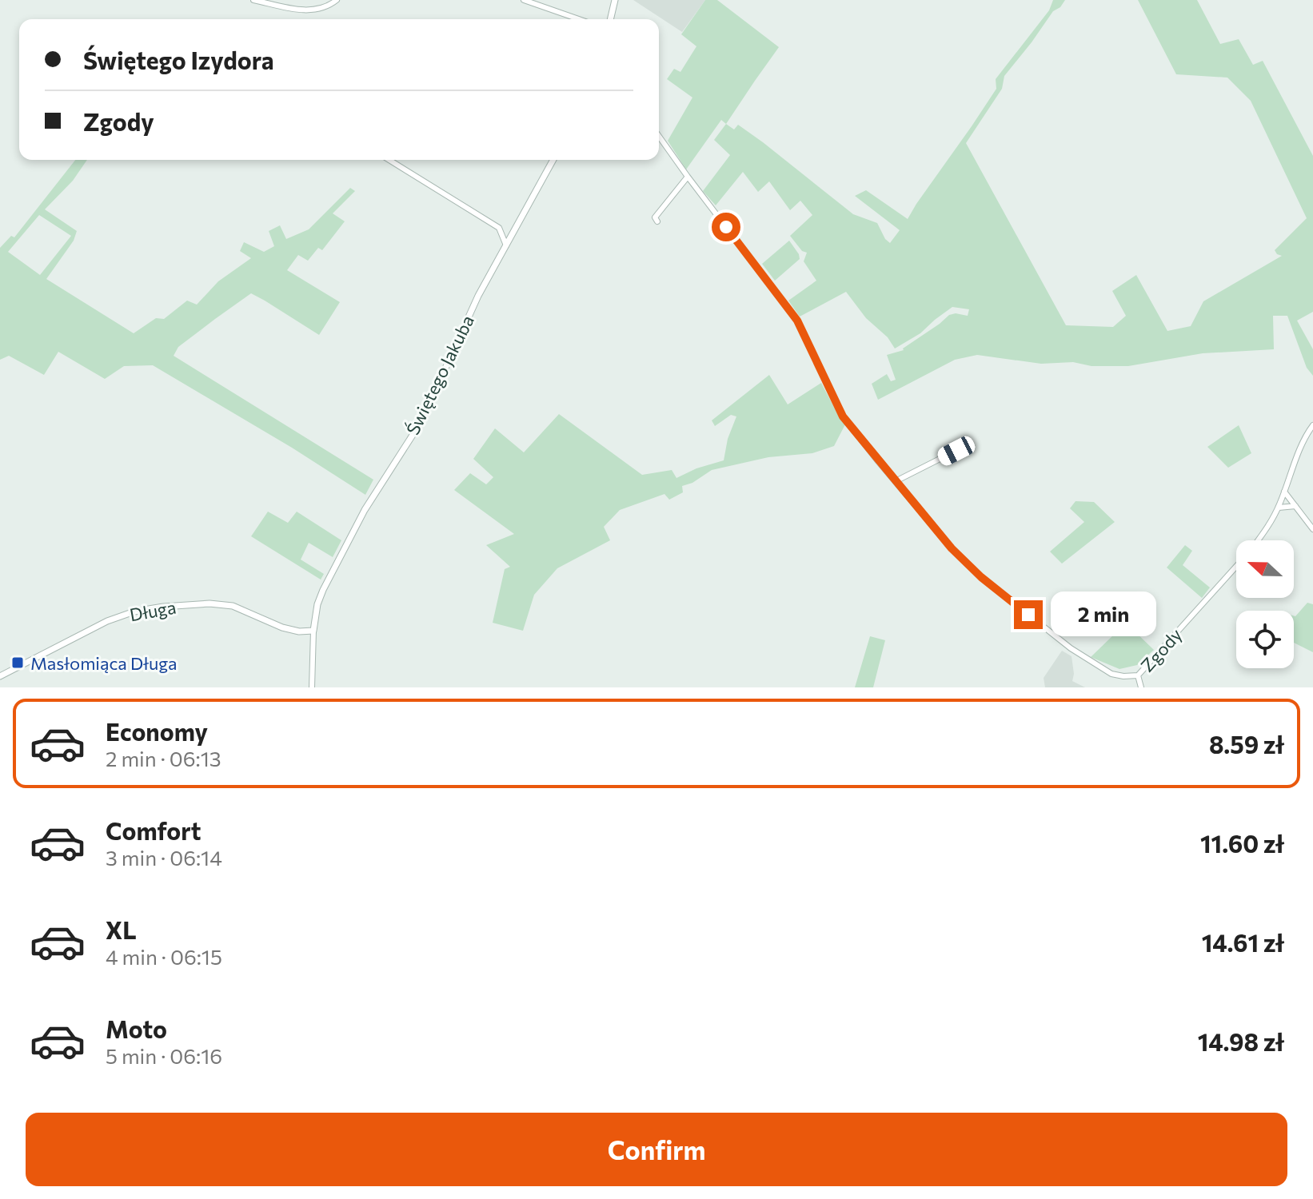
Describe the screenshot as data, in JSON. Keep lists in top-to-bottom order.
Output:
{
  "streets": {
    "street": ["Świętego Jakuba", "Długa", "Zgody"]
  },
  "crossings": [
    ["Świętego Jakuba", "Długa"]
  ],
  "places": {
    "transit": ["Masłomiąca Długa"]
  },
  "north": "left",
  "page": {
    "banner": ["Świętego Izydora", "Zgody"],
    "bubble": "2 min",
    "list": [
      {
        "name": "Economy",
        "note": "2 min · 06:13",
        "value": "8.59 zł"
      },
      {
        "name": "Comfort",
        "note": "3 min · 06:14",
        "value": "11.60 zł"
      },
      {
        "name": "XL",
        "note": "4 min · 06:15",
        "value": "14.61 zł"
      },
      {
        "name": "Moto",
        "note": "5 min · 06:16",
        "value": "14.98 zł"
      }
    ],
    "buttons": "Confirm"
  }
}
